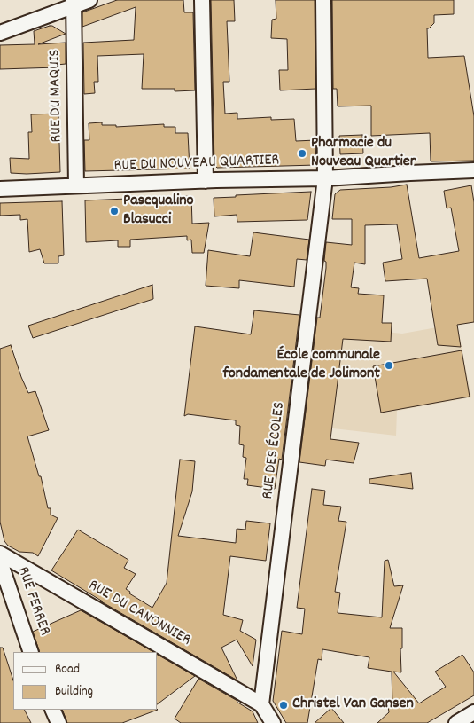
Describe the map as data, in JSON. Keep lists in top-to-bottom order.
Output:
{
  "streets": {
    "street": [
      "RUE DU MAQUIS",
      "RUE DU NOUVEAU QUARTIER",
      "RUE DES ÉCOLES",
      "RUE FERRER",
      "RUE DU CANONNIER"
    ]
  },
  "crossings": [
    ["RUE DU MAQUIS", "RUE DU NOUVEAU QUARTIER"],
    ["RUE DU NOUVEAU QUARTIER", "RUE DES ÉCOLES"],
    ["RUE DES ÉCOLES", "RUE DU CANONNIER"]
  ],
  "places": [
    "Pharmacie du Nouveau Quartier",
    "Pascqualino Blasucci",
    "École communale fondamentale de Jolimont",
    "Christel Van Gansen"
  ],
  "legend": ["Road", "Building"]
}
